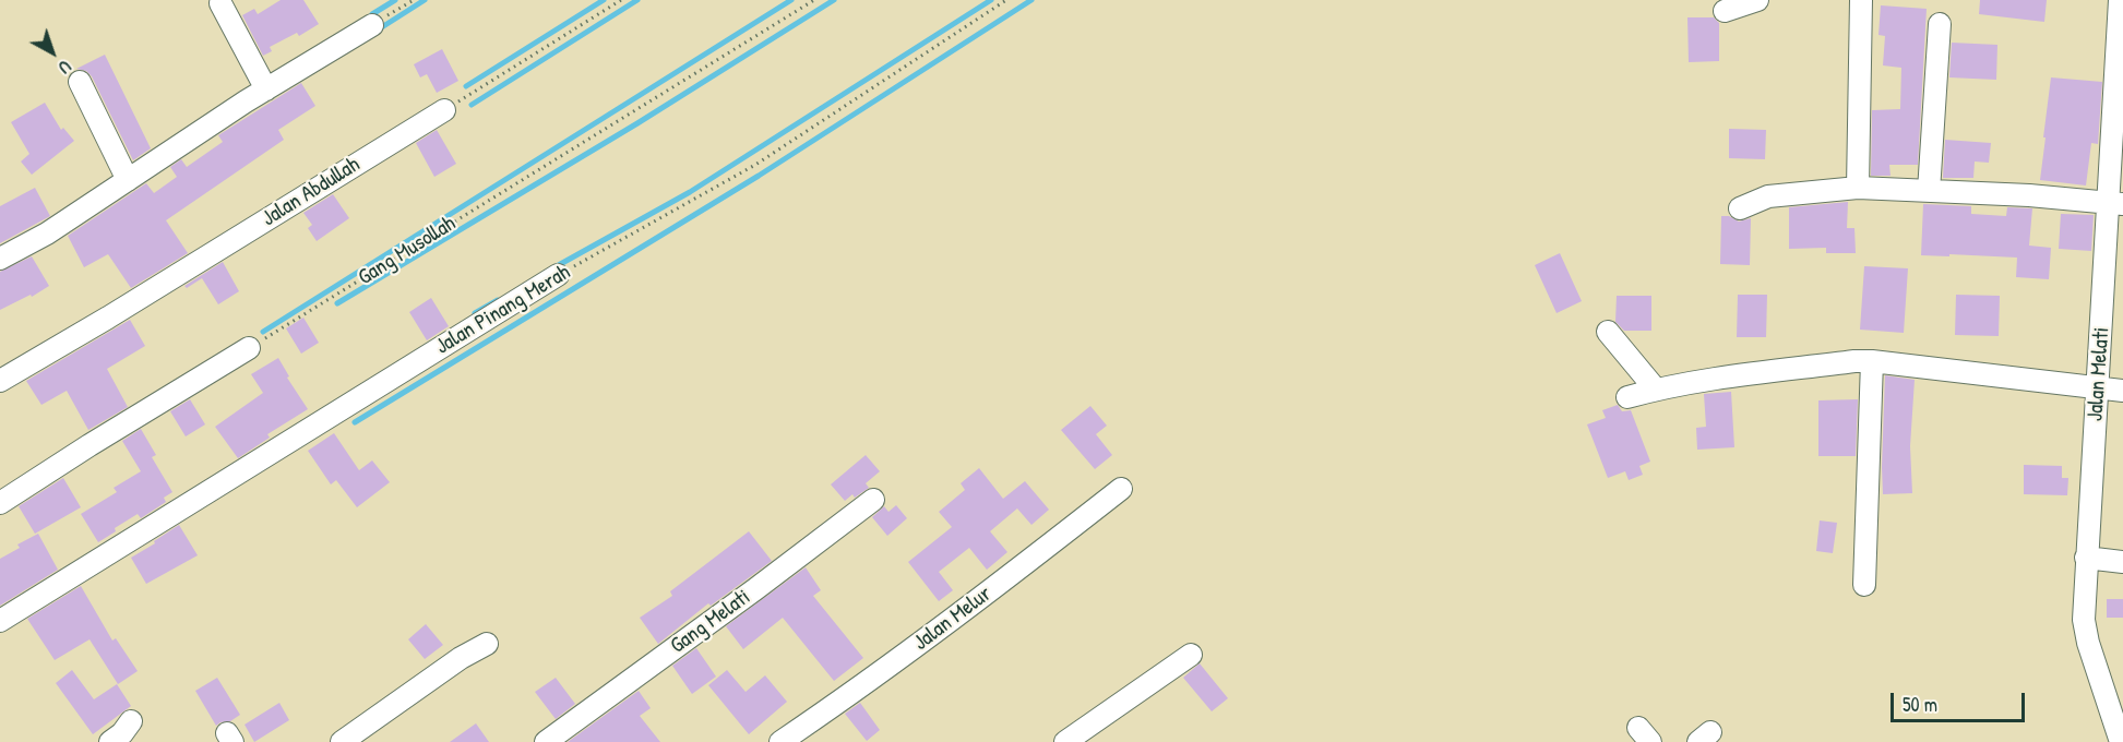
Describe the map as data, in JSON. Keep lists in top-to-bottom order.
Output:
{
  "streets": {
    "street": [
      "Jalan Abdullah",
      "Jalan Pinang Merah",
      "Jalan Melati",
      "Jalan Melur",
      "Gang Melati"
    ],
    "path": ["Gang Musollah"]
  },
  "scale_bar": "50 m",
  "north": "bottom right"
}
